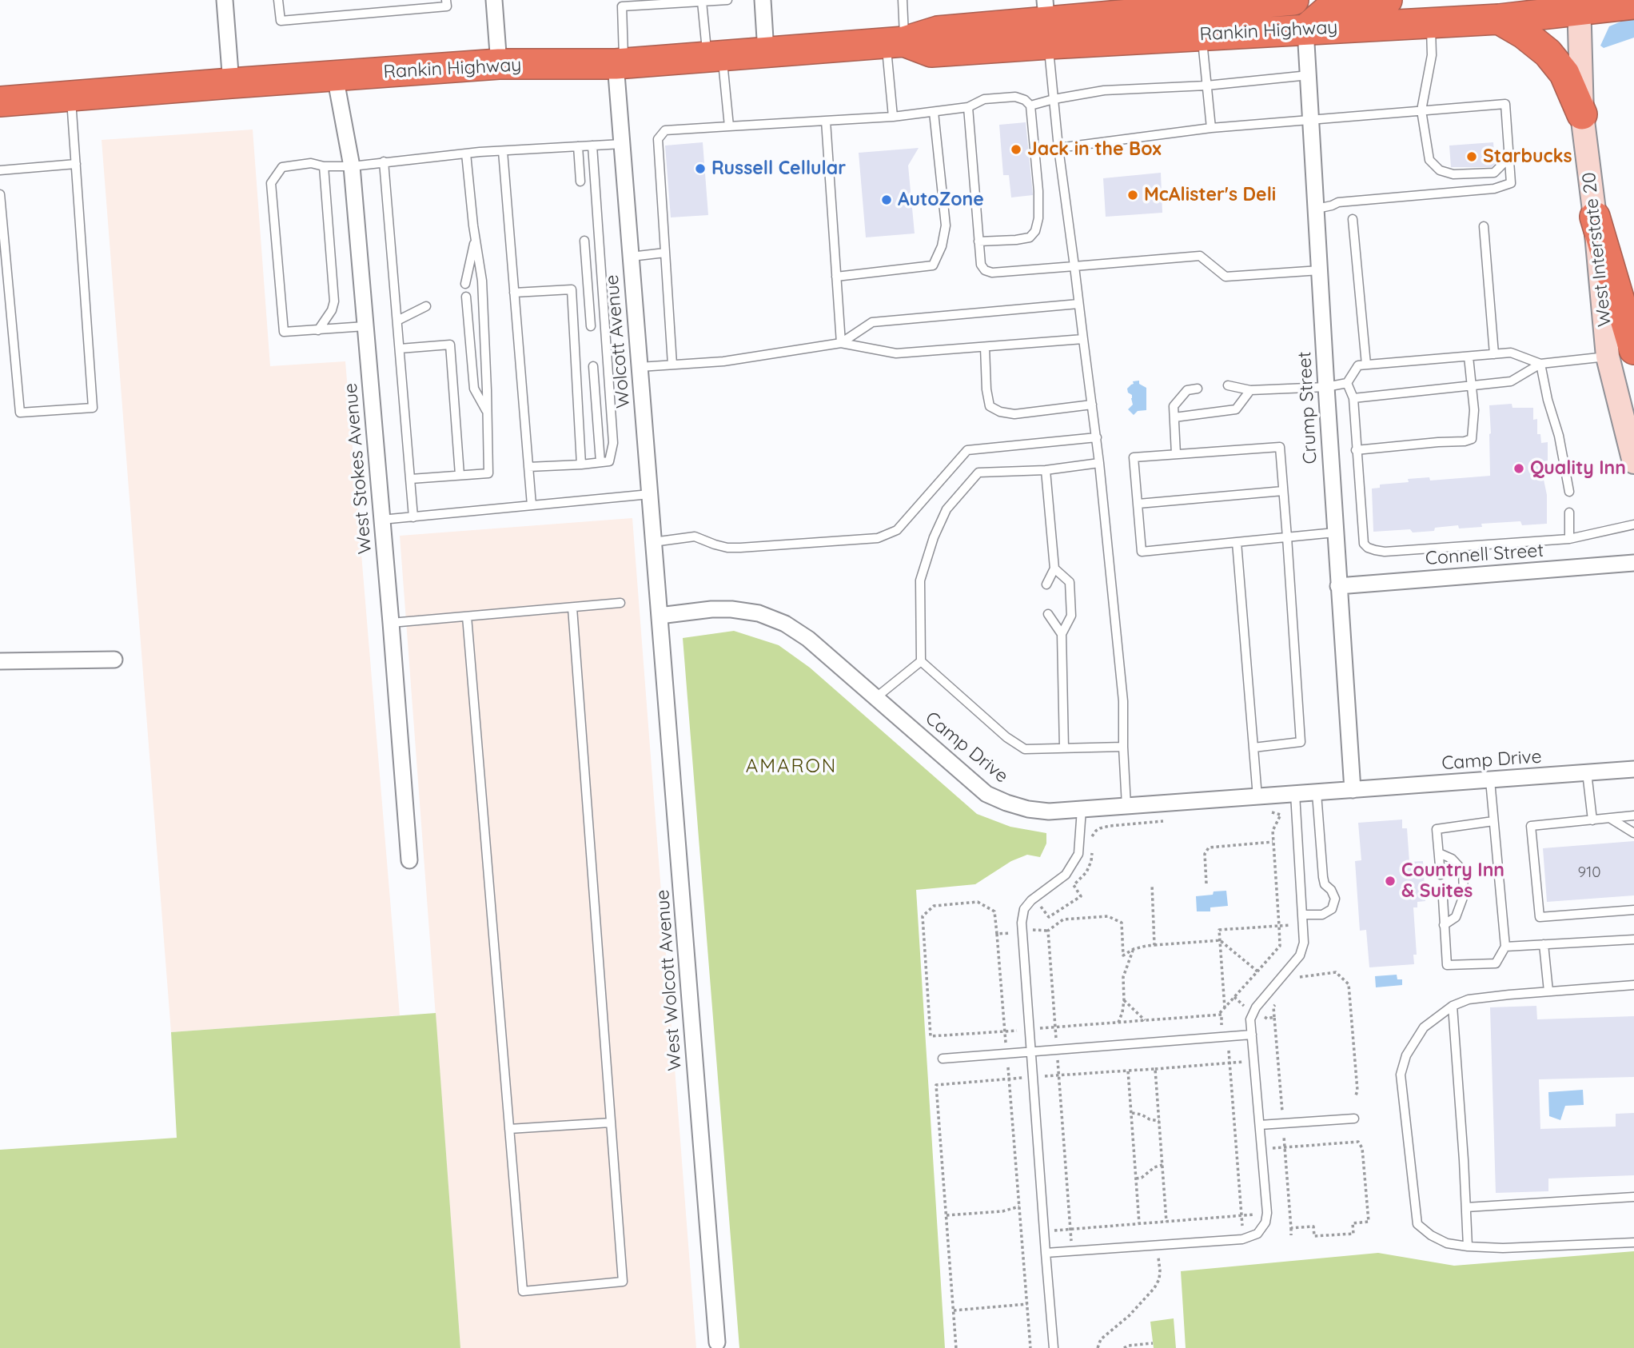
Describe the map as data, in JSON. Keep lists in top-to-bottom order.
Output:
{
  "streets": {
    "highway": ["Rankin Highway"],
    "main road": ["West Interstate 20"],
    "street": [
      "Wolcott Avenue",
      "Crump Street",
      "West Stokes Avenue",
      "Connell Street",
      "Camp Drive",
      "West Wolcott Avenue"
    ]
  },
  "crossings": [
    ["Rankin Highway", "West Interstate 20"],
    ["Rankin Highway", "Wolcott Avenue"],
    ["Rankin Highway", "Crump Street"],
    ["Rankin Highway", "West Stokes Avenue"],
    ["Wolcott Avenue", "Camp Drive"],
    ["Wolcott Avenue", "West Wolcott Avenue"],
    ["Crump Street", "Connell Street"],
    ["Crump Street", "Camp Drive"],
    ["Camp Drive", "West Wolcott Avenue"]
  ],
  "districts": ["AMARON"],
  "places": [
    "Jack in the Box",
    "Starbucks",
    "Russell Cellular",
    "McAlister's Deli",
    "AutoZone",
    "Quality Inn",
    "Country Inn & Suites"
  ],
  "house_numbers": ["910"]
}
